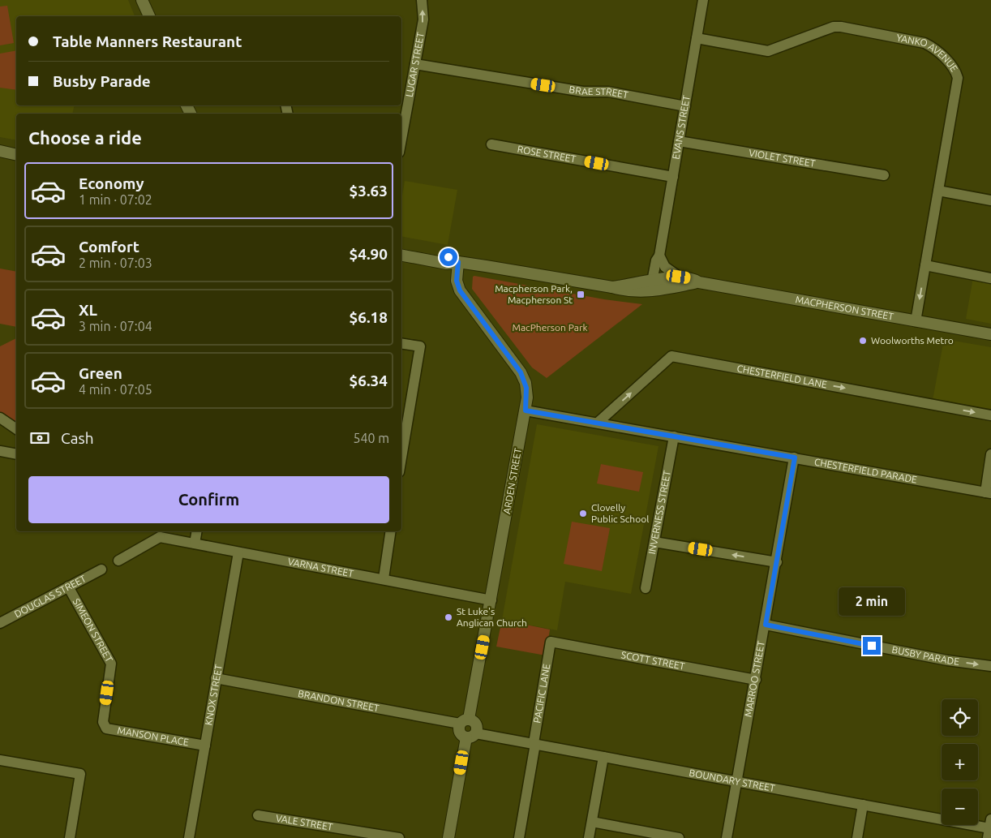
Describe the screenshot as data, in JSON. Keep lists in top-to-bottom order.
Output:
{
  "streets": {
    "main road": ["MACPHERSON STREET", "ARDEN STREET"],
    "street": [
      "YANKO AVENUE",
      "LUGAR STREET",
      "BRAE STREET",
      "EVANS STREET",
      "ROSE STREET",
      "VIOLET STREET",
      "CHESTERFIELD LANE",
      "CHESTERFIELD PARADE",
      "INVERNESS STREET",
      "VARNA STREET",
      "DOUGLAS STREET",
      "SIMEON STREET",
      "BUSBY PARADE",
      "SCOTT STREET",
      "MARROO STREET",
      "PACIFIC LANE",
      "KNOX STREET",
      "BRANDON STREET",
      "MANSON PLACE",
      "BOUNDARY STREET",
      "VALE STREET"
    ]
  },
  "crossings": [
    ["YANKO AVENUE", "EVANS STREET"],
    ["YANKO AVENUE", "MACPHERSON STREET"],
    ["LUGAR STREET", "BRAE STREET"],
    ["BRAE STREET", "EVANS STREET"],
    ["EVANS STREET", "ROSE STREET"],
    ["EVANS STREET", "VIOLET STREET"],
    ["EVANS STREET", "MACPHERSON STREET"],
    ["MACPHERSON STREET", "ARDEN STREET"],
    ["CHESTERFIELD LANE", "CHESTERFIELD PARADE"],
    ["CHESTERFIELD PARADE", "ARDEN STREET"],
    ["CHESTERFIELD PARADE", "INVERNESS STREET"],
    ["CHESTERFIELD PARADE", "MARROO STREET"],
    ["ARDEN STREET", "VARNA STREET"],
    ["ARDEN STREET", "BRANDON STREET"],
    ["VARNA STREET", "KNOX STREET"],
    ["DOUGLAS STREET", "SIMEON STREET"],
    ["SIMEON STREET", "MANSON PLACE"],
    ["BUSBY PARADE", "MARROO STREET"],
    ["SCOTT STREET", "MARROO STREET"],
    ["SCOTT STREET", "PACIFIC LANE"],
    ["MARROO STREET", "BOUNDARY STREET"],
    ["PACIFIC LANE", "BOUNDARY STREET"],
    ["KNOX STREET", "BRANDON STREET"],
    ["KNOX STREET", "MANSON PLACE"]
  ],
  "one_way": ["LUGAR STREET", "CHESTERFIELD LANE", "BUSBY PARADE"],
  "parks": ["MacPherson Park"],
  "places": {
    "transit": ["Macpherson Park, Macpherson St"],
    "other": ["Woolworths Metro", "Clovelly Public School", "St Luke's Anglican Church"]
  },
  "page": {
    "banner": ["Table Manners Restaurant", "Busby Parade"],
    "heading": "Choose a ride",
    "list": [
      {
        "name": "Economy",
        "note": "1 min · 07:02",
        "value": "$3.63"
      },
      {
        "name": "Comfort",
        "note": "2 min · 07:03",
        "value": "$4.90"
      },
      {
        "name": "XL",
        "note": "3 min · 07:04",
        "value": "$6.18"
      },
      {
        "name": "Green",
        "note": "4 min · 07:05",
        "value": "$6.34"
      }
    ],
    "pay": ["Cash", "540 m"],
    "buttons": "Confirm",
    "bubble": "2 min",
    "map_buttons": ["+", "−"]
  }
}
